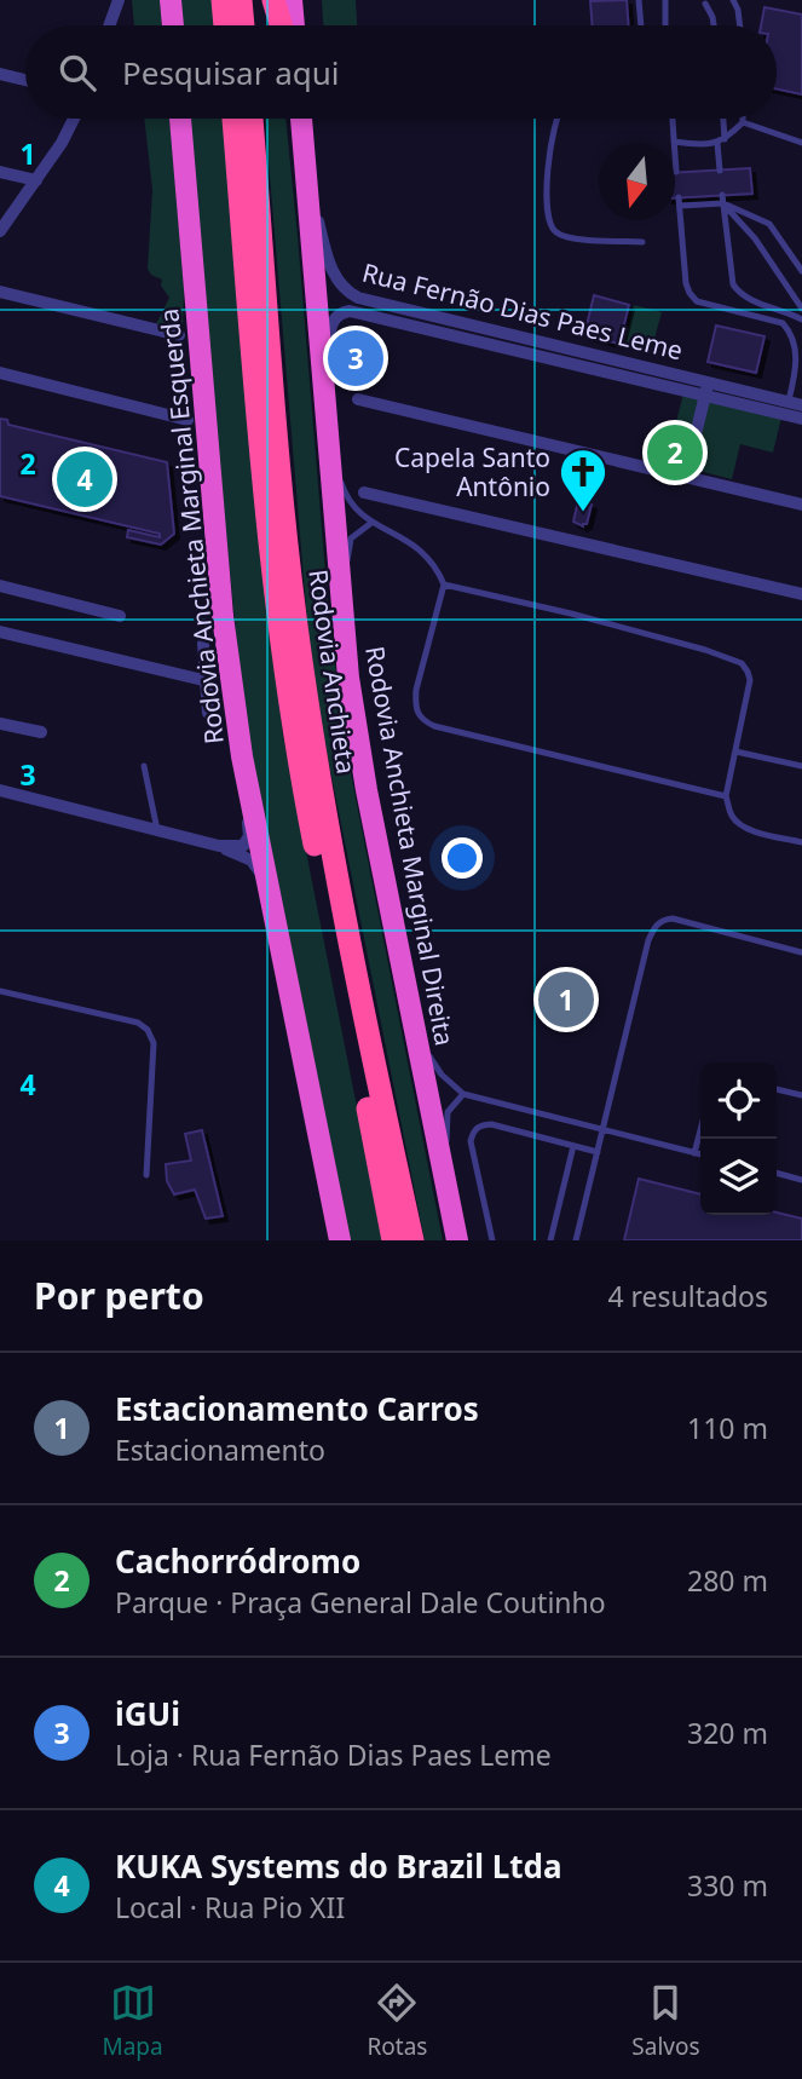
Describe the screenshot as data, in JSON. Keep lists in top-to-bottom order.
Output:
{
  "streets": {
    "highway": ["Rodovia Anchieta Marginal Esquerda", "Rodovia Anchieta", "Rodovia Anchieta Marginal Direita"],
    "street": ["Rua Fernão Dias Paes Leme"]
  },
  "crossings": [
    ["Rua Fernão Dias Paes Leme", "Rodovia Anchieta Marginal Direita"]
  ],
  "places": {
    "church": ["Capela Santo Antônio"]
  },
  "north": "bottom",
  "page": {
    "search": "Pesquisar aqui",
    "pins": [
      "3",
      "2",
      "4",
      "1"
    ],
    "heading": ["Por perto", "4 resultados"],
    "list": [
      {
        "mark": "1",
        "name": "Estacionamento Carros",
        "note": "Estacionamento",
        "value": "110 m"
      },
      {
        "mark": "2",
        "name": "Cachorródromo",
        "note": "Parque · Praça General Dale Coutinho",
        "value": "280 m"
      },
      {
        "mark": "3",
        "name": "iGUi",
        "note": "Loja · Rua Fernão Dias Paes Leme",
        "value": "320 m"
      },
      {
        "mark": "4",
        "name": "KUKA Systems do Brazil Ltda",
        "note": "Local · Rua Pio XII",
        "value": "330 m"
      }
    ],
    "nav": ["Mapa", "Rotas", "Salvos"]
  },
  "grid": {
    "rows": [
      "1",
      "2",
      "3",
      "4"
    ]
  }
}
